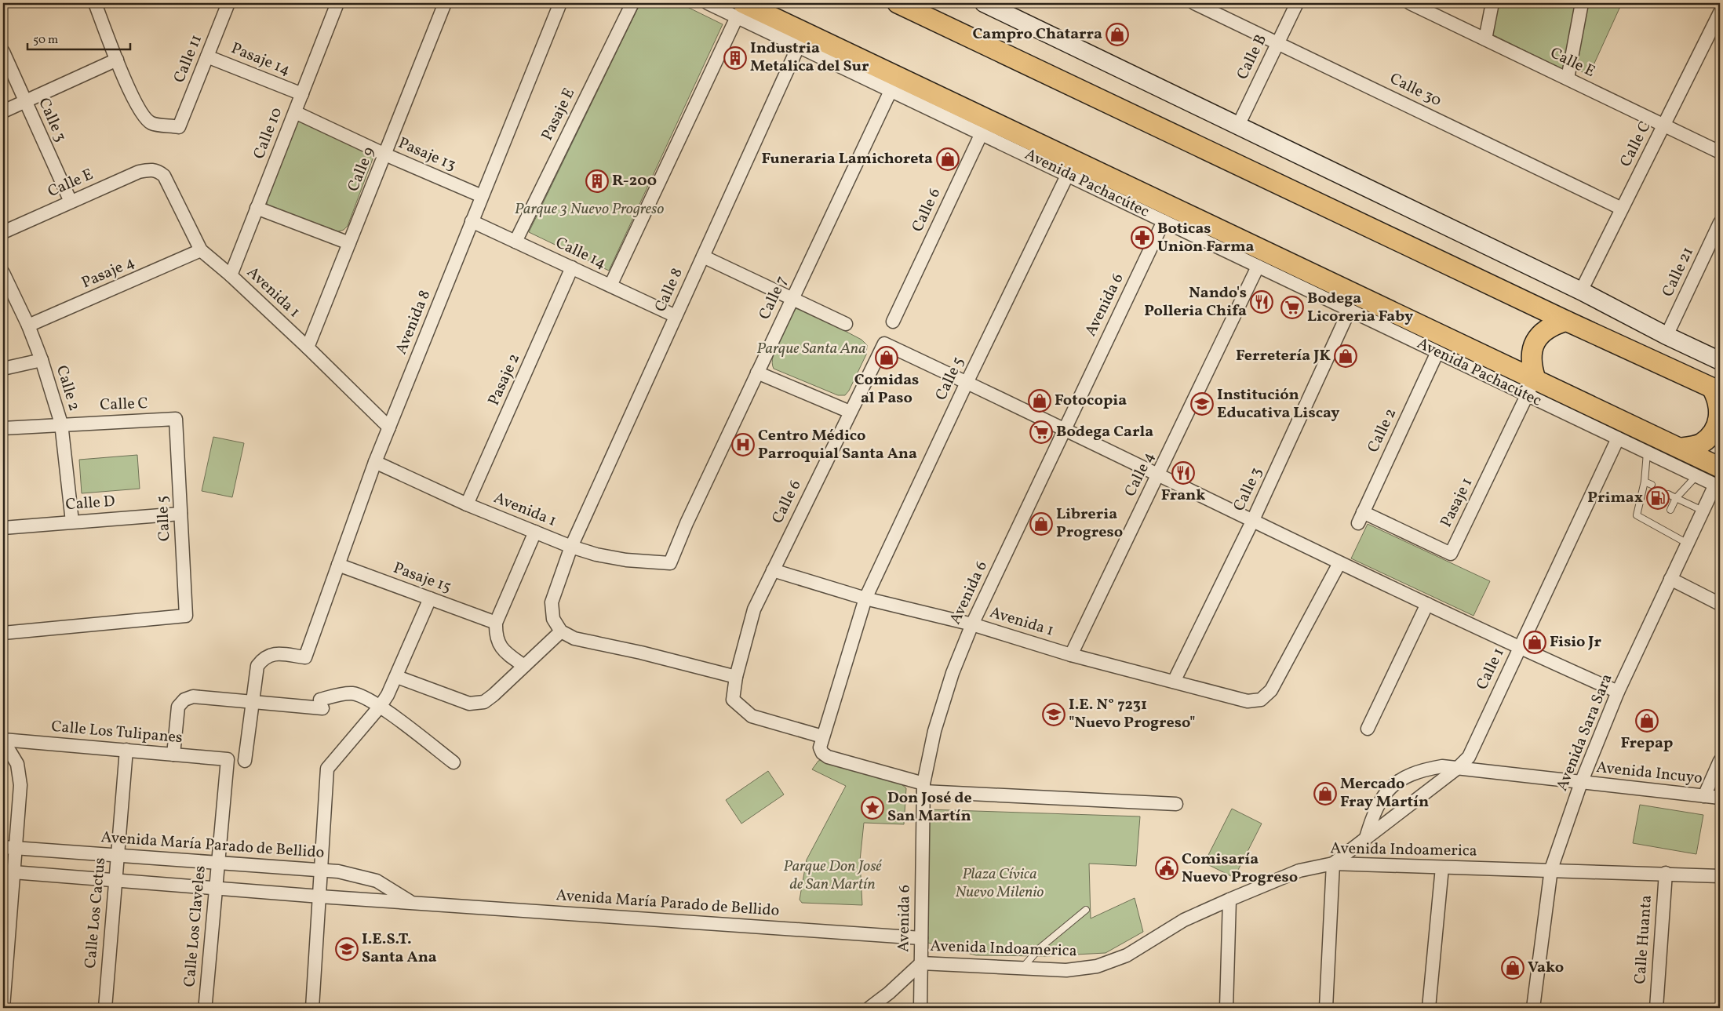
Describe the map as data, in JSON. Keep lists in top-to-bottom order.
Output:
{
  "streets": {
    "main road": ["Avenida Pachacútec"],
    "street": [
      "Calle B",
      "Calle 11",
      "Pasaje 14",
      "Calle E",
      "Calle 30",
      "Pasaje E",
      "Calle 3",
      "Calle 10",
      "Calle C",
      "Pasaje 13",
      "Calle 9",
      "Calle 6",
      "Calle 14",
      "Calle 21",
      "Pasaje 4",
      "Calle 8",
      "Avenida 1",
      "Calle 7",
      "Avenida 6",
      "Avenida 8",
      "Calle 5",
      "Pasaje 2",
      "Calle 2",
      "Calle 4",
      "Pasaje 1",
      "Calle D",
      "Pasaje 15",
      "Calle 1",
      "Calle Los Tulipanes",
      "Avenida Sara Sara",
      "Avenida Incuyo",
      "Avenida María Parado de Bellido",
      "Avenida Indoamerica",
      "Calle Los Cactus",
      "Calle Los Claveles",
      "Calle Huanta"
    ]
  },
  "crossings": [
    ["Calle B", "Calle 30"],
    ["Calle 11", "Pasaje 14"],
    ["Pasaje 14", "Calle 10"],
    ["Calle E", "Calle 3"],
    ["Calle E", "Calle C"],
    ["Calle E", "Avenida 1"],
    ["Calle 30", "Calle C"],
    ["Pasaje E", "Calle 14"],
    ["Calle 3", "Avenida Pachacútec"],
    ["Calle 3", "Avenida 1"],
    ["Calle 10", "Pasaje 13"],
    ["Calle 10", "Avenida 1"],
    ["Calle C", "Calle 5"],
    ["Calle C", "Calle 2"],
    ["Pasaje 13", "Calle 9"],
    ["Pasaje 13", "Avenida 8"],
    ["Calle 9", "Avenida 1"],
    ["Avenida Pachacútec", "Calle 6"],
    ["Avenida Pachacútec", "Calle 8"],
    ["Avenida Pachacútec", "Calle 7"],
    ["Avenida Pachacútec", "Avenida 6"],
    ["Avenida Pachacútec", "Calle 5"],
    ["Avenida Pachacútec", "Calle 2"],
    ["Avenida Pachacútec", "Calle 4"],
    ["Avenida Pachacútec", "Pasaje 1"],
    ["Avenida Pachacútec", "Calle 1"],
    ["Avenida Pachacútec", "Avenida Sara Sara"],
    ["Calle 6", "Avenida 1"],
    ["Calle 6", "Calle 5"],
    ["Calle 14", "Calle 8"],
    ["Calle 14", "Avenida 8"],
    ["Calle 14", "Pasaje 2"],
    ["Pasaje 4", "Avenida 1"],
    ["Pasaje 4", "Calle 2"],
    ["Calle 8", "Avenida 1"],
    ["Avenida 1", "Calle 7"],
    ["Avenida 1", "Avenida 6"],
    ["Avenida 1", "Avenida 8"],
    ["Avenida 1", "Calle 5"],
    ["Avenida 1", "Pasaje 2"],
    ["Avenida 1", "Calle 4"],
    ["Avenida 6", "Avenida María Parado de Bellido"],
    ["Avenida 6", "Avenida Indoamerica"],
    ["Avenida 8", "Pasaje 15"],
    ["Calle 5", "Calle D"],
    ["Calle 2", "Pasaje 1"],
    ["Calle 2", "Calle D"],
    ["Calle 1", "Avenida Incuyo"],
    ["Calle 1", "Avenida Indoamerica"],
    ["Calle Los Tulipanes", "Calle Los Cactus"],
    ["Calle Los Tulipanes", "Calle Los Claveles"],
    ["Avenida Sara Sara", "Avenida Incuyo"],
    ["Avenida Sara Sara", "Avenida Indoamerica"],
    ["Avenida María Parado de Bellido", "Calle Los Cactus"],
    ["Avenida María Parado de Bellido", "Calle Los Claveles"],
    ["Avenida Indoamerica", "Calle Huanta"]
  ],
  "parks": [
    "Parque 3 Nuevo Progreso",
    "Parque Santa Ana",
    "Parque Don José de San Martín",
    "Plaza Cívica Nuevo Milenio"
  ],
  "places": {
    "shop": [
      "Campro Chatarra",
      "Funeraria Lamichoreta",
      "Ferretería JK",
      "Comidas al Paso",
      "Fotocopia",
      "Libreria Progreso",
      "Fisio Jr",
      "Frepap",
      "Mercado Fray Martín",
      "Vako"
    ],
    "building": ["Industria Metalica del Sur", "R-200"],
    "pharmacy": ["Boticas Union Farma"],
    "restaurant": ["Nando's Polleria Chifa", "Frank"],
    "supermarket": ["Bodega Licoreria Faby", "Bodega Carla"],
    "school or university": ["Institución Educativa Liscay", "I.E. N° 7231 \"Nuevo Progreso\"", "I.E.S.T. Santa Ana"],
    "hospital": ["Centro Médico Parroquial Santa Ana"],
    "fuel station": ["Primax"],
    "place": ["Don José de San Martín"],
    "public building": ["Comisaría Nuevo Progreso"]
  },
  "scale_bar": "50 m"
}
